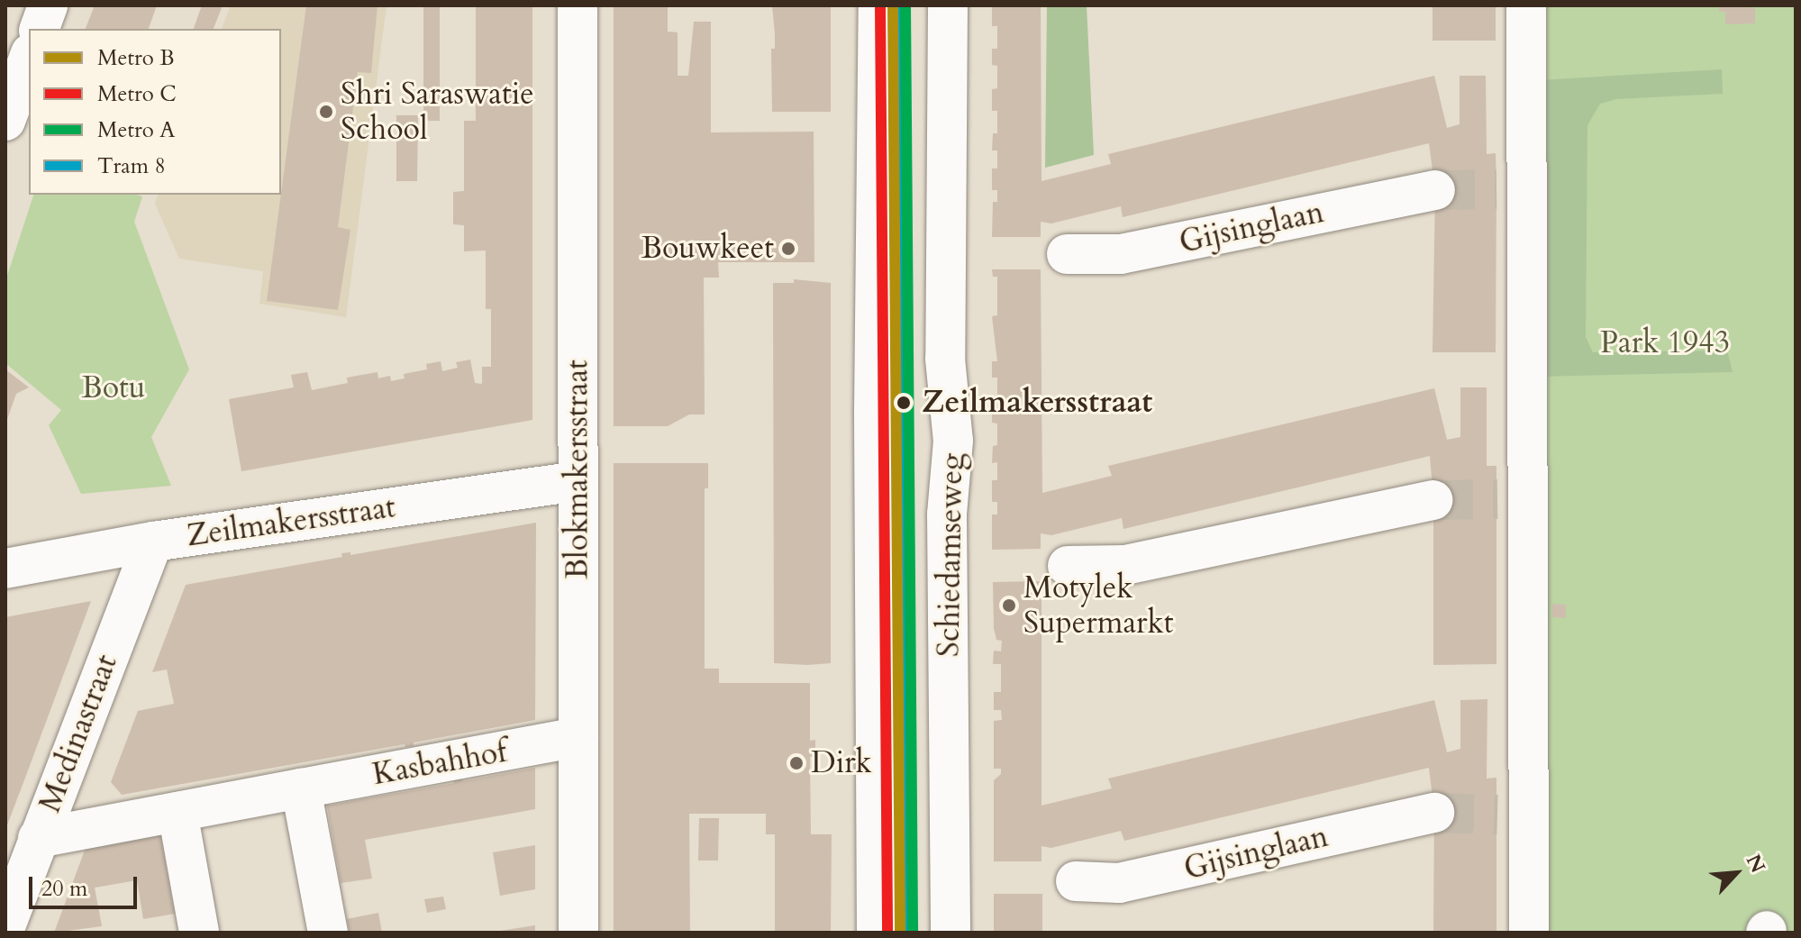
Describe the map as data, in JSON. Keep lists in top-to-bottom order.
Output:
{
  "streets": {
    "street": [
      "Gijsinglaan",
      "Blokmakersstraat",
      "Zeilmakersstraat",
      "Schiedamseweg",
      "Medinastraat",
      "Kasbahhof"
    ]
  },
  "crossings": [
    ["Blokmakersstraat", "Zeilmakersstraat"],
    ["Blokmakersstraat", "Kasbahhof"],
    ["Zeilmakersstraat", "Medinastraat"],
    ["Medinastraat", "Kasbahhof"]
  ],
  "parks": ["Park 1943", "Botu"],
  "places": [
    "Shri Saraswatie School",
    "Bouwkeet",
    "Zeilmakersstraat",
    "Motylek Supermarkt",
    "Dirk"
  ],
  "lines": [
    "metro line B",
    "metro line C",
    "metro line A",
    "tram line 8"
  ],
  "legend": [
    "Metro B",
    "Metro C",
    "Metro A",
    "Tram 8"
  ],
  "scale_bar": "20 m",
  "north": "top right"
}
